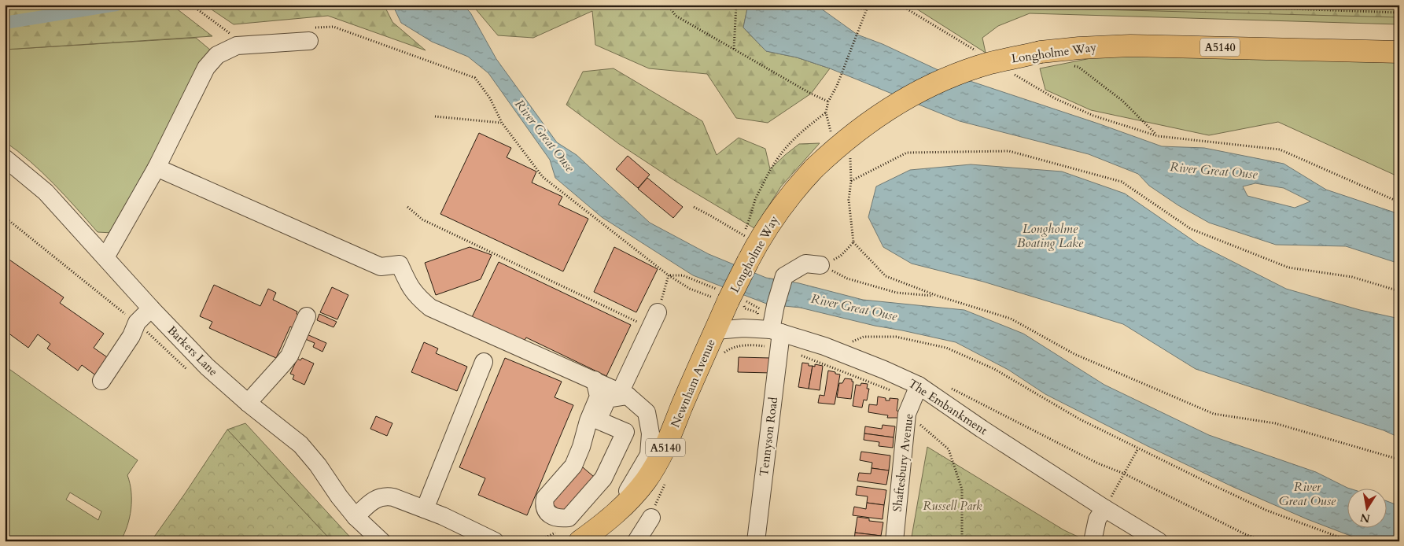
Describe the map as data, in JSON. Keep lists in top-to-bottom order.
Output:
{
  "streets": {
    "main road": ["A5140", "Longholme Way", "Newnham Avenue"],
    "street": [
      "Barkers Lane",
      "The Embankment",
      "Tennyson Road",
      "Shaftesbury Avenue"
    ]
  },
  "crossings": [
    ["Longholme Way", "Newnham Avenue"],
    ["Longholme Way", "The Embankment"],
    ["Newnham Avenue", "The Embankment"],
    ["The Embankment", "Tennyson Road"],
    ["The Embankment", "Shaftesbury Avenue"]
  ],
  "water": ["River Great Ouse", "Longholme Boating Lake"],
  "parks": ["Russell Park"],
  "north": "bottom"
}
